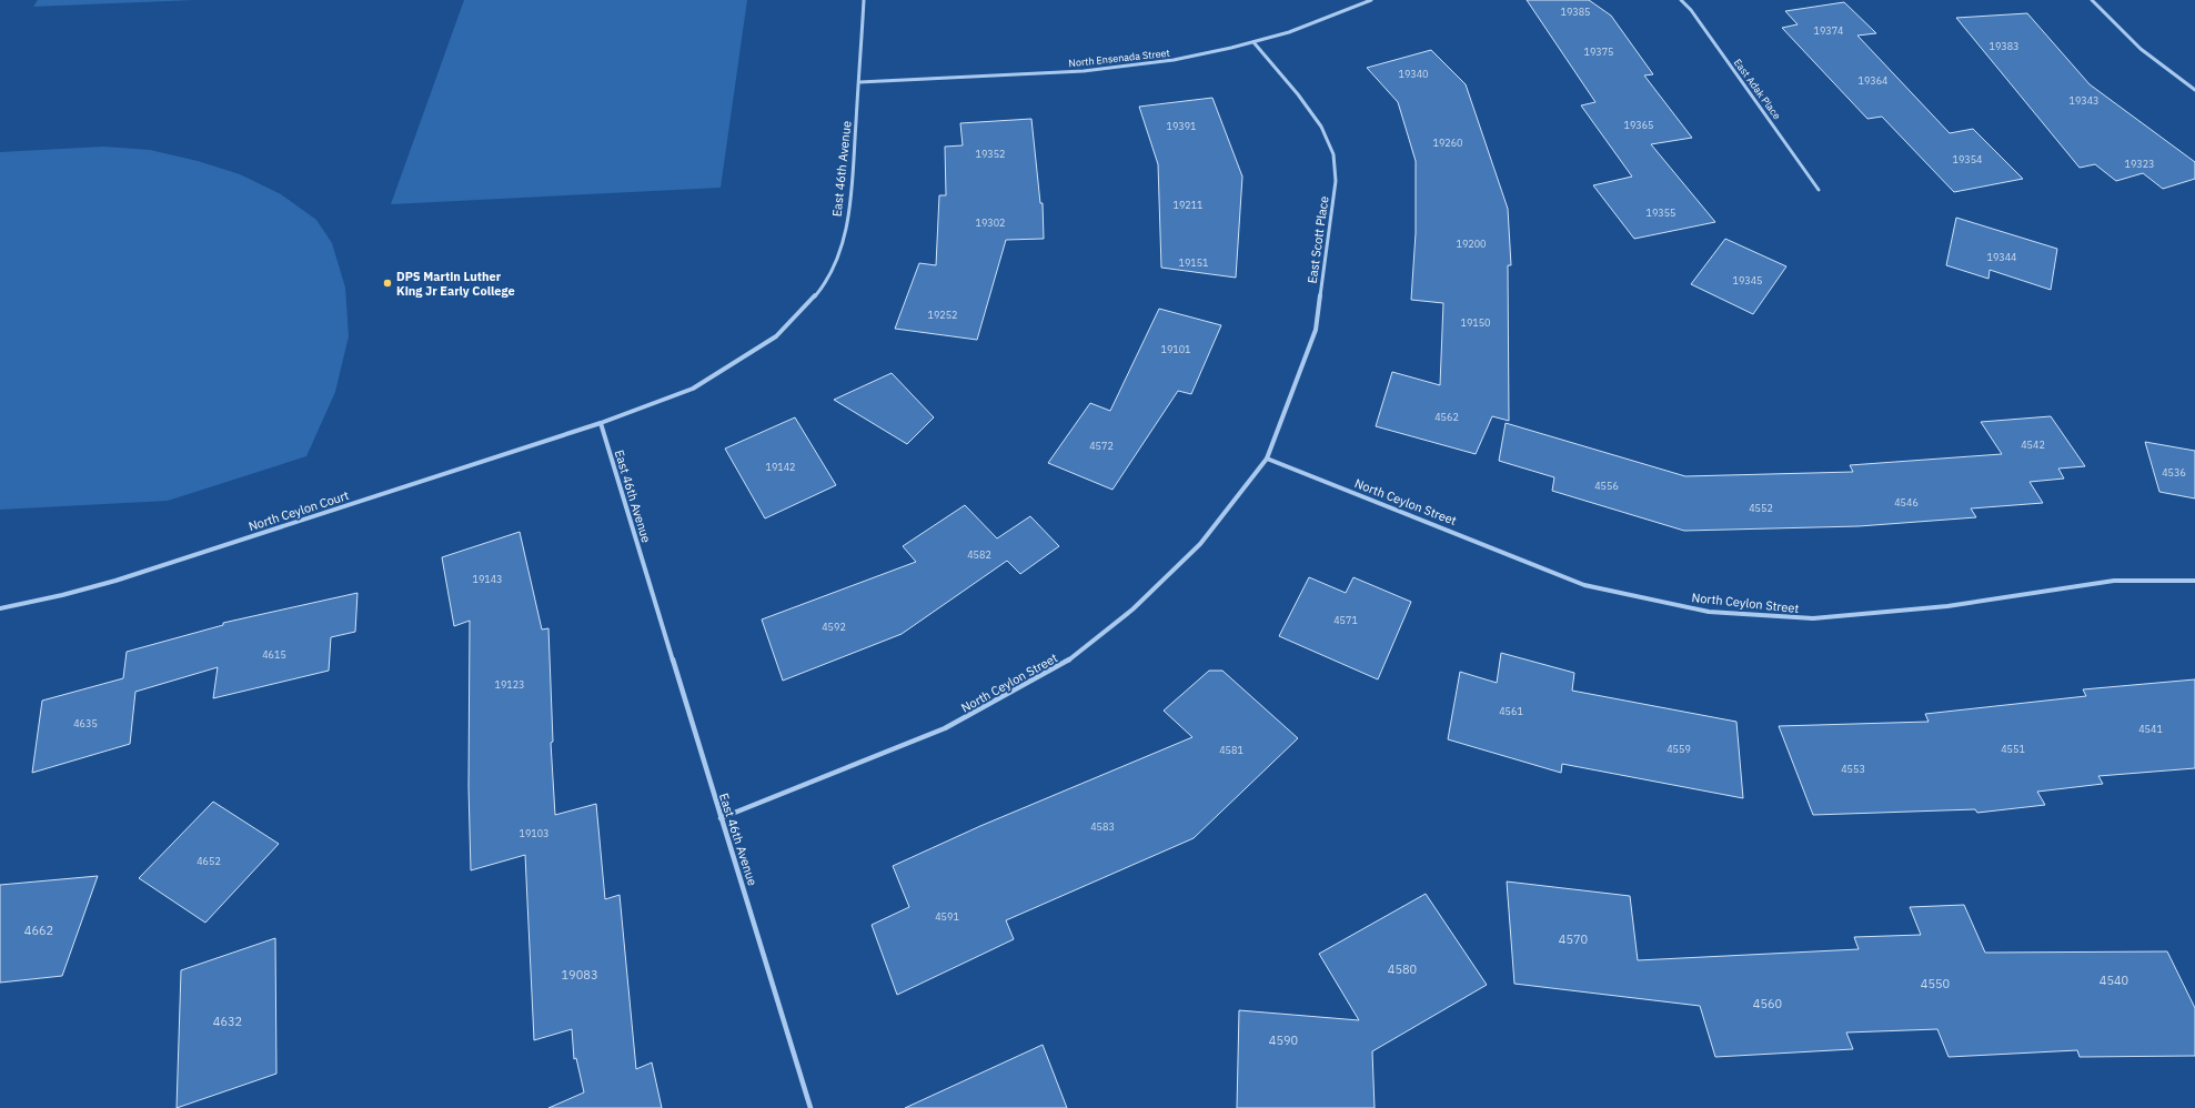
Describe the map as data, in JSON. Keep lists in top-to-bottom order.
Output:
{
  "streets": {
    "street": [
      "North Ensenada Street",
      "East Adak Place",
      "East 46th Avenue",
      "East Scott Place",
      "North Ceylon Street",
      "North Ceylon Court"
    ]
  },
  "crossings": [
    ["North Ensenada Street", "East 46th Avenue"],
    ["North Ensenada Street", "East Scott Place"],
    ["East 46th Avenue", "North Ceylon Street"],
    ["East 46th Avenue", "North Ceylon Court"],
    ["East Scott Place", "North Ceylon Street"]
  ],
  "places": ["DPS Martin Luther King Jr Early College"],
  "house_numbers": [
    "19385",
    "19374",
    "19383",
    "19375",
    "19340",
    "19364",
    "19343",
    "19365",
    "19391",
    "19260",
    "19352",
    "19354",
    "19323",
    "19211",
    "19355",
    "19302",
    "19200",
    "19344",
    "19151",
    "19345",
    "19252",
    "19150",
    "19101",
    "4562",
    "4542",
    "4572",
    "19142",
    "4536",
    "4556",
    "4546",
    "4552",
    "4582",
    "19143",
    "4571",
    "4592",
    "4615",
    "19123",
    "4561",
    "4635",
    "4541",
    "4559",
    "4551",
    "4581",
    "4553",
    "4583",
    "19103",
    "4652",
    "4591",
    "4662",
    "4570",
    "4580",
    "19083",
    "4540",
    "4550",
    "4560",
    "4632",
    "4590"
  ]
}
